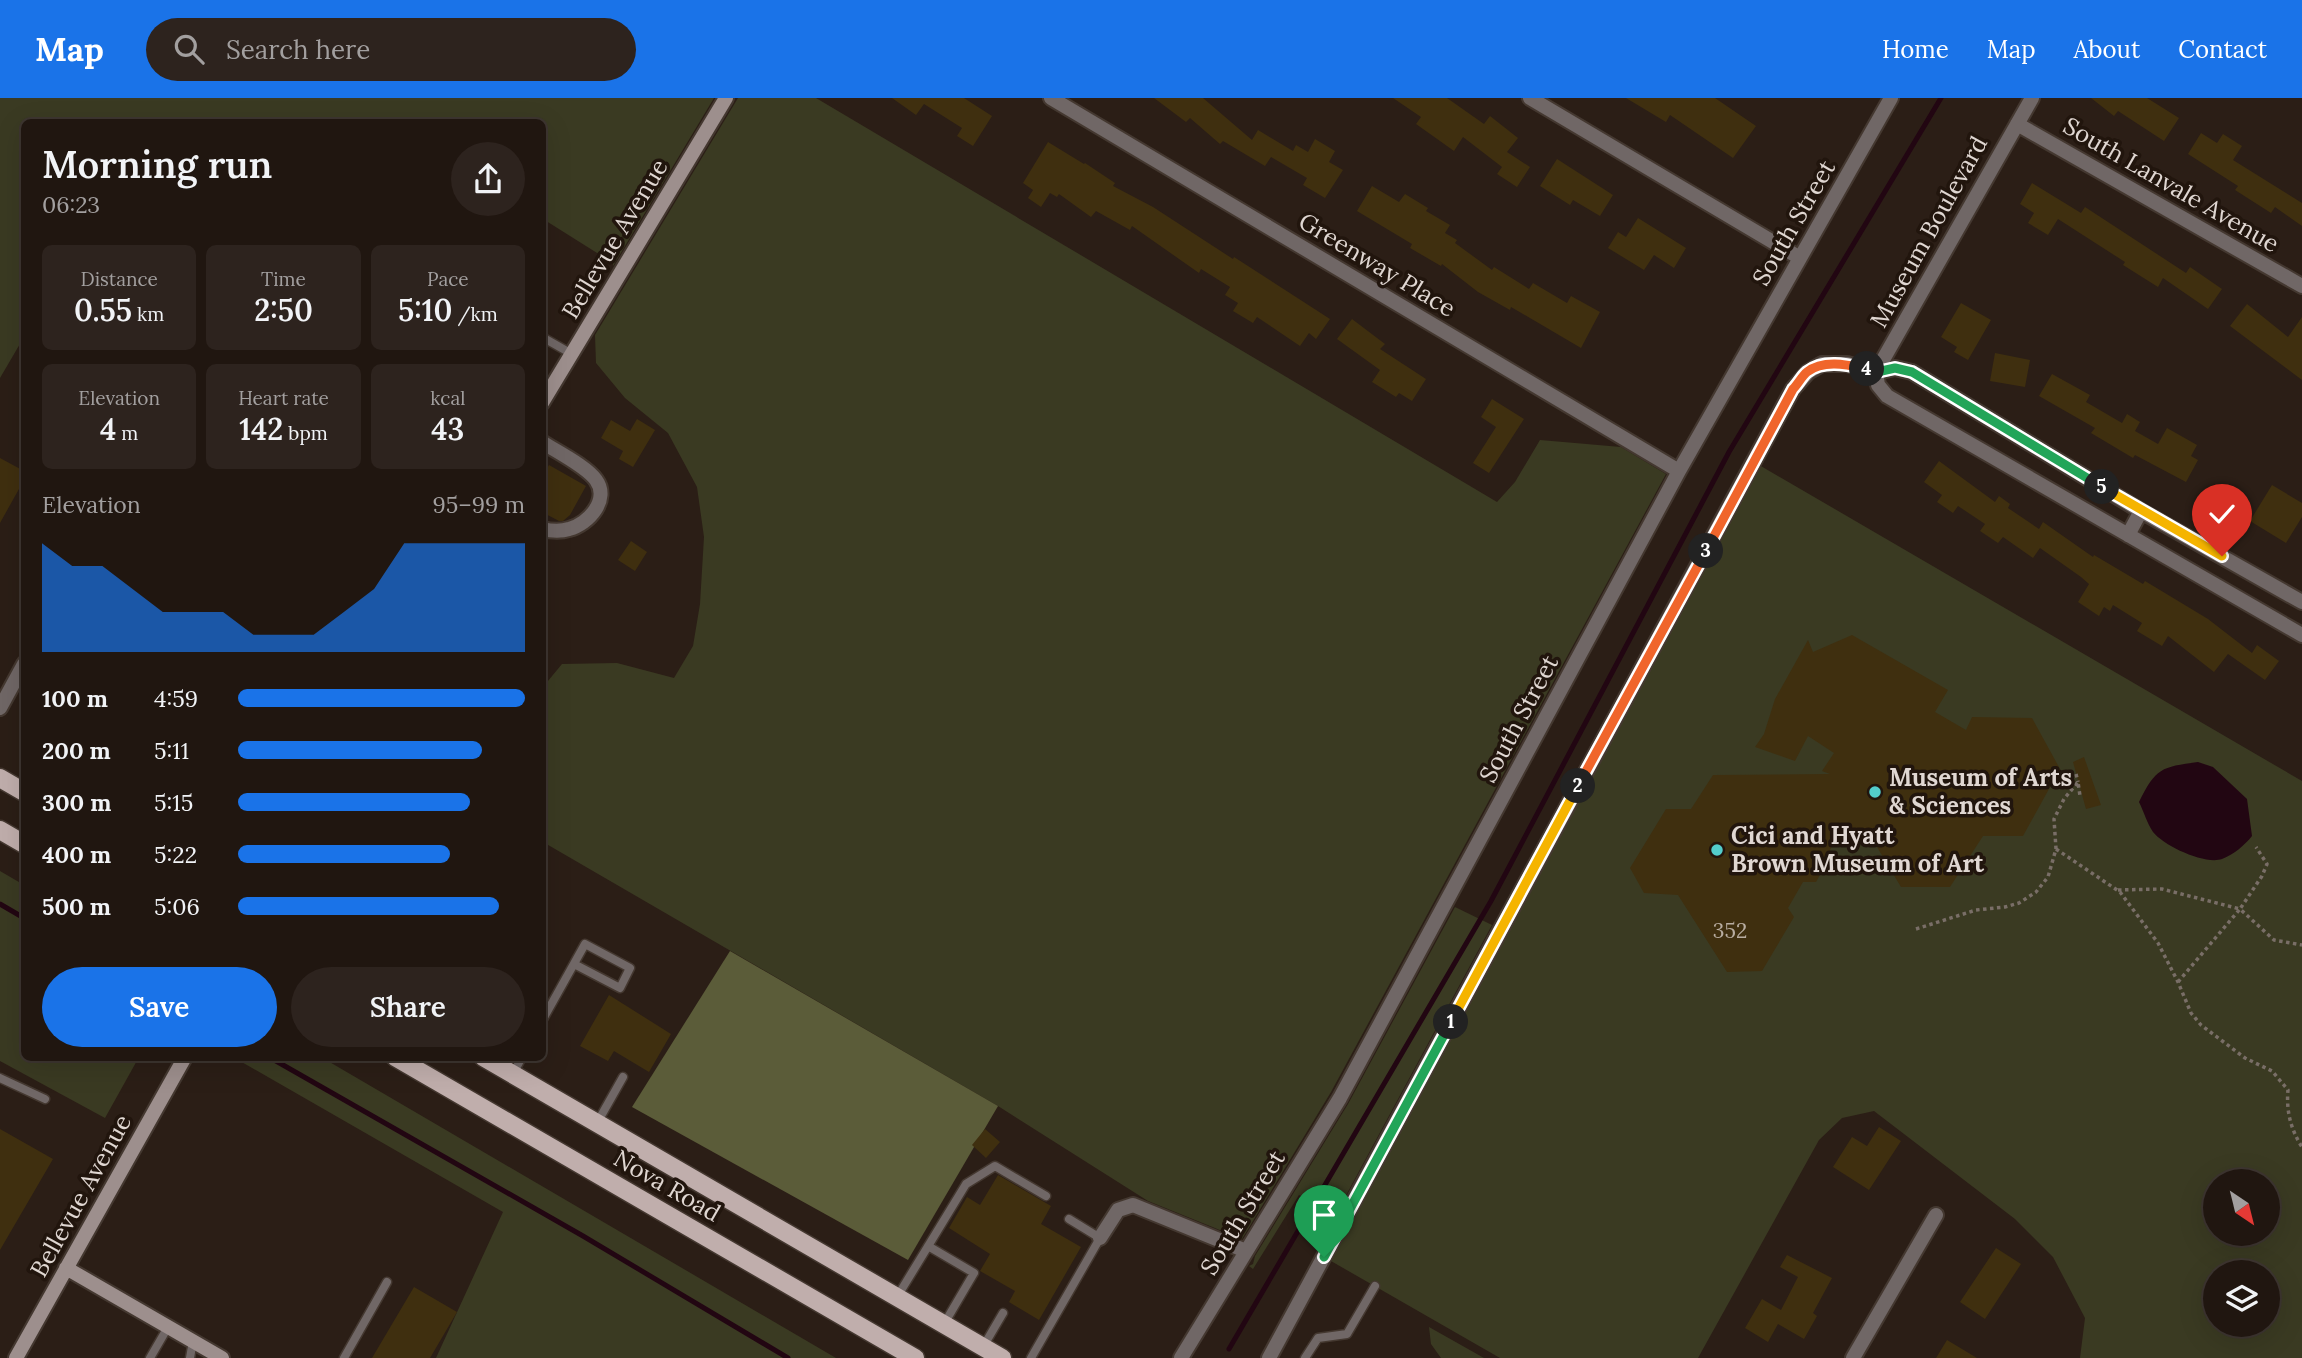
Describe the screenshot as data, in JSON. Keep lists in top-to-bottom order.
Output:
{
  "streets": {
    "main road": ["Nova Road"],
    "street": [
      "South Lanvale Avenue",
      "South Street",
      "Museum Boulevard",
      "Bellevue Avenue",
      "Greenway Place"
    ]
  },
  "crossings": [
    ["South Lanvale Avenue", "Museum Boulevard"],
    ["South Street", "Greenway Place"]
  ],
  "places": ["Museum of Arts & Sciences", "Cici and Hyatt Brown Museum of Art"],
  "house_numbers": ["352"],
  "north": "bottom right",
  "page": {
    "header": "Map",
    "search": "Search here",
    "nav": [
      "Home",
      "Map",
      "About",
      "Contact"
    ],
    "heading": ["Morning run", "06:23"],
    "stats": [
      ["Distance", "0.55 km"],
      ["Time", "2:50"],
      ["Pace", "5:10 /km"],
      ["Elevation", "4 m"],
      ["Heart rate", "142 bpm"],
      ["kcal", "43"]
    ],
    "pins": [
      "4",
      "5",
      "3",
      "2",
      "1"
    ],
    "chart": ["Elevation", "95–99 m"],
    "list": [
      {
        "name": "100 m",
        "note": "4:59"
      },
      {
        "name": "200 m",
        "note": "5:11"
      },
      {
        "name": "300 m",
        "note": "5:15"
      },
      {
        "name": "400 m",
        "note": "5:22"
      },
      {
        "name": "500 m",
        "note": "5:06"
      }
    ],
    "buttons": ["Save", "Share"]
  }
}
